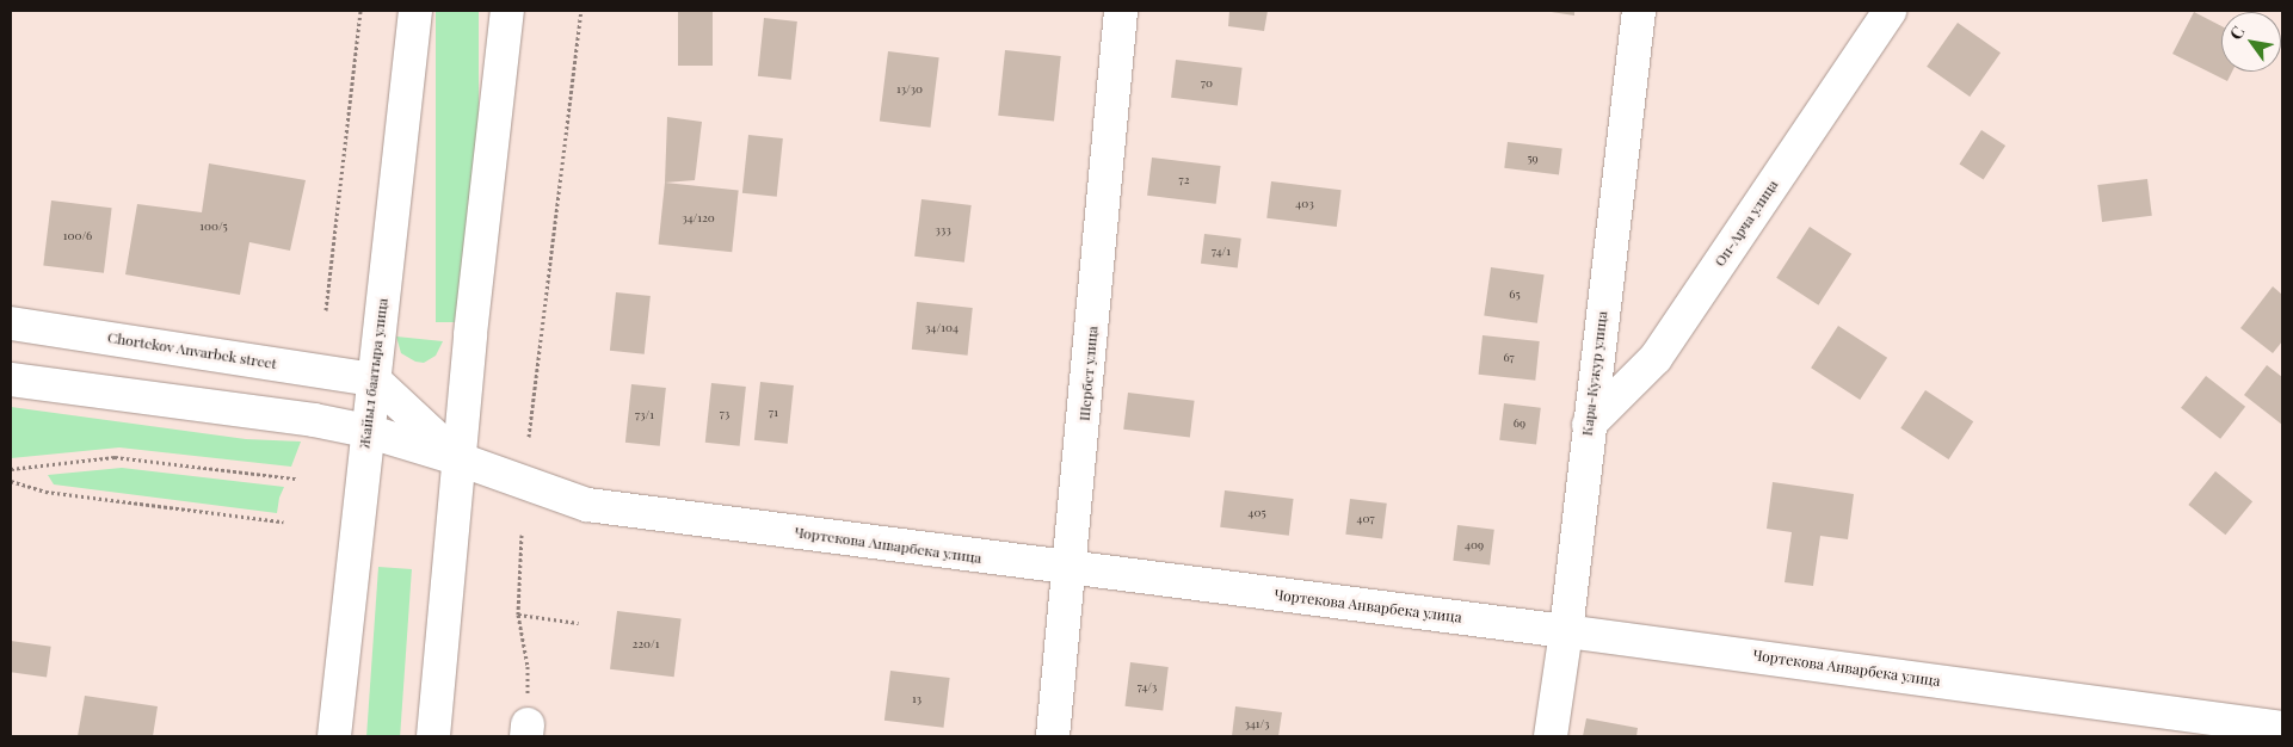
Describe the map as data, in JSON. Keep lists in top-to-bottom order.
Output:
{
  "streets": {
    "street": [
      "Он-Арча улица",
      "Chortekov Anvarbek street",
      "Жайыл баатыра улица",
      "Шербет улица",
      "Кара-Кужур улица",
      "Чортекова Анварбека улица"
    ]
  },
  "crossings": [
    ["Он-Арча улица", "Кара-Кужур улица"],
    ["Chortekov Anvarbek street", "Жайыл баатыра улица"],
    ["Жайыл баатыра улица", "Чортекова Анварбека улица"],
    ["Шербет улица", "Чортекова Анварбека улица"],
    ["Кара-Кужур улица", "Чортекова Анварбека улица"]
  ],
  "house_numbers": [
    "70",
    "13/30",
    "59",
    "72",
    "403",
    "34/120",
    "100/5",
    "333",
    "100/6",
    "74/1",
    "65",
    "34/104",
    "67",
    "71",
    "73",
    "73/1",
    "69",
    "405",
    "407",
    "409",
    "220/1",
    "74/3",
    "13",
    "341/3"
  ],
  "north": "top left"
}
